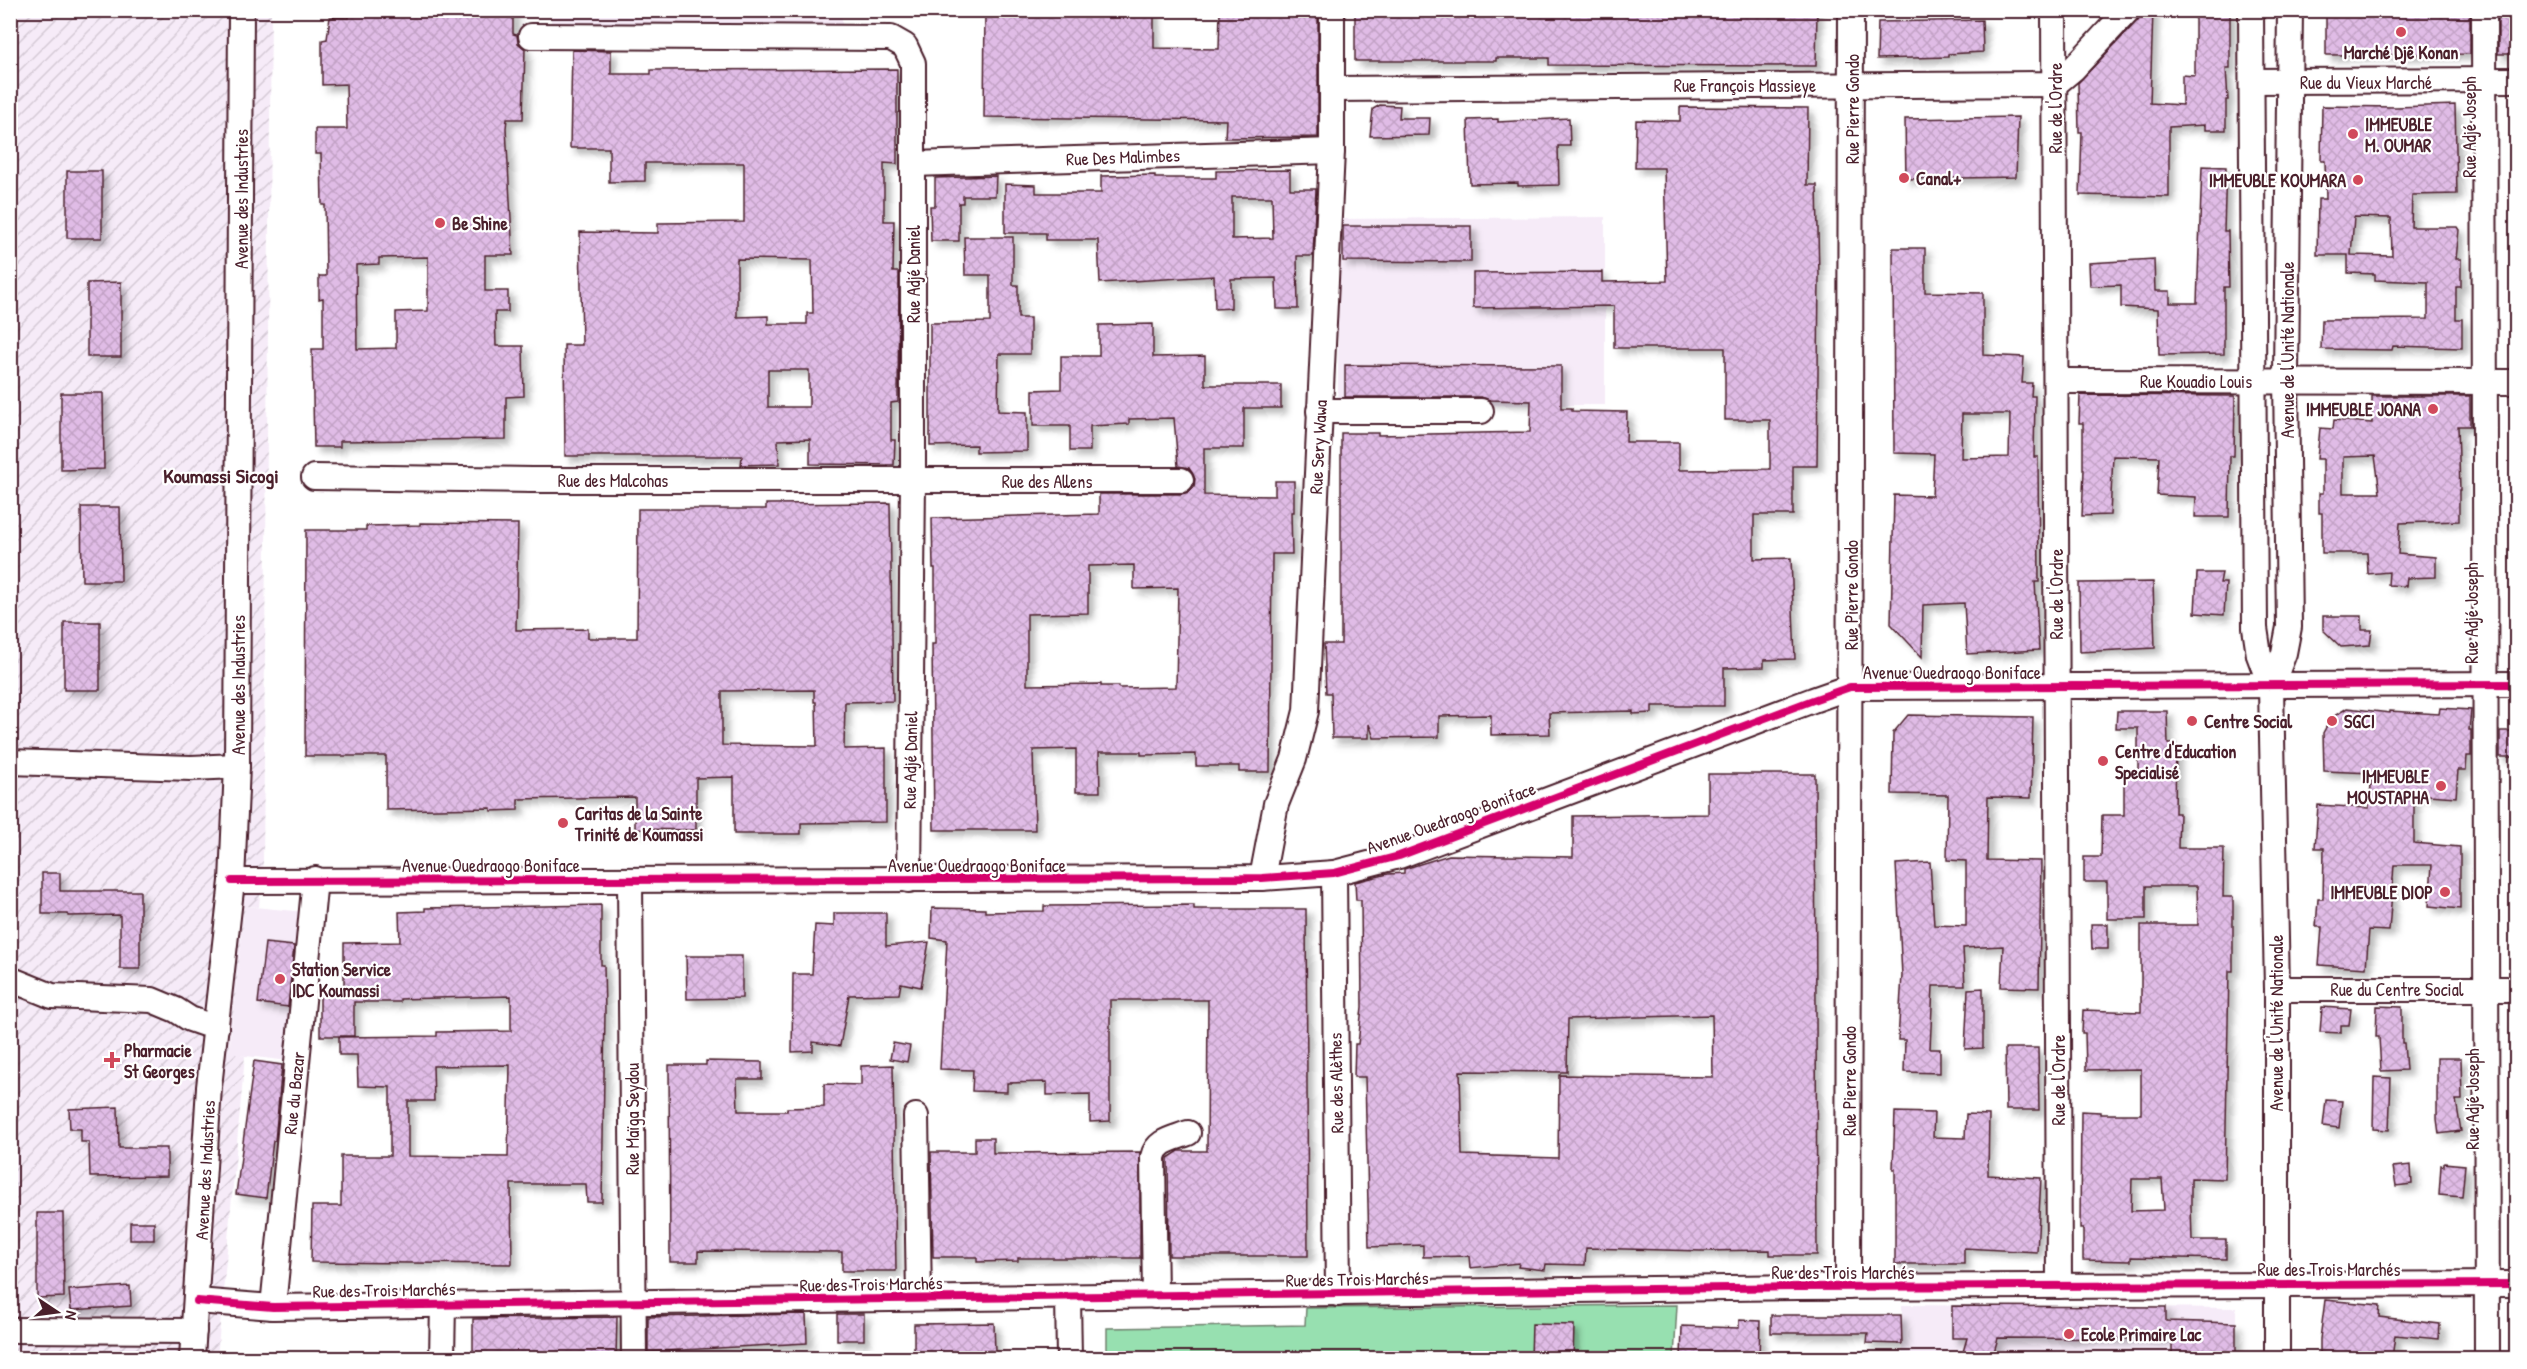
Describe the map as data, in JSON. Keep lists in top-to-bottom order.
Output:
{
  "streets": {
    "street": [
      "Rue du Vieux Marché",
      "Rue François Massieye",
      "Rue de l'Ordre",
      "Rue Pierre Gondo",
      "Rue Adjé Joseph",
      "Rue Des Malimbes",
      "Avenue des Industries",
      "Rue Adjé Daniel",
      "Avenue de l'Unité Nationale",
      "Rue Kouadio Louis",
      "Rue Sery Wawa",
      "Rue des Malcohas",
      "Rue des Allens",
      "Avenue Ouedraogo Boniface",
      "Rue du Centre Social",
      "Rue des Alèthes",
      "Rue du Bazar",
      "Rue Maïga Seydou",
      "Rue des Trois Marchés"
    ]
  },
  "crossings": [
    ["Rue du Vieux Marché", "Rue Adjé Joseph"],
    ["Rue du Vieux Marché", "Avenue de l'Unité Nationale"],
    ["Rue François Massieye", "Rue de l'Ordre"],
    ["Rue François Massieye", "Rue Pierre Gondo"],
    ["Rue François Massieye", "Rue Sery Wawa"],
    ["Rue de l'Ordre", "Rue Kouadio Louis"],
    ["Rue de l'Ordre", "Avenue Ouedraogo Boniface"],
    ["Rue de l'Ordre", "Rue des Trois Marchés"],
    ["Rue Pierre Gondo", "Avenue Ouedraogo Boniface"],
    ["Rue Pierre Gondo", "Rue des Trois Marchés"],
    ["Rue Adjé Joseph", "Rue Kouadio Louis"],
    ["Rue Adjé Joseph", "Avenue Ouedraogo Boniface"],
    ["Rue Adjé Joseph", "Rue du Centre Social"],
    ["Rue Adjé Joseph", "Rue des Trois Marchés"],
    ["Rue Des Malimbes", "Rue Adjé Daniel"],
    ["Rue Des Malimbes", "Rue Sery Wawa"],
    ["Avenue des Industries", "Avenue Ouedraogo Boniface"],
    ["Avenue des Industries", "Rue des Trois Marchés"],
    ["Rue Adjé Daniel", "Rue des Malcohas"],
    ["Rue Adjé Daniel", "Rue des Allens"],
    ["Rue Adjé Daniel", "Avenue Ouedraogo Boniface"],
    ["Avenue de l'Unité Nationale", "Rue Kouadio Louis"],
    ["Avenue de l'Unité Nationale", "Avenue Ouedraogo Boniface"],
    ["Avenue de l'Unité Nationale", "Rue du Centre Social"],
    ["Avenue de l'Unité Nationale", "Rue des Trois Marchés"],
    ["Rue Sery Wawa", "Avenue Ouedraogo Boniface"],
    ["Rue des Malcohas", "Rue des Allens"],
    ["Avenue Ouedraogo Boniface", "Rue des Alèthes"],
    ["Avenue Ouedraogo Boniface", "Rue du Bazar"],
    ["Avenue Ouedraogo Boniface", "Rue Maïga Seydou"],
    ["Rue des Alèthes", "Rue des Trois Marchés"],
    ["Rue du Bazar", "Rue des Trois Marchés"],
    ["Rue Maïga Seydou", "Rue des Trois Marchés"]
  ],
  "districts": ["Koumassi Sicogi"],
  "places": {
    "other": [
      "Marché Djê Konan",
      "IMMEUBLE M. OUMAR",
      "Canal+",
      "IMMEUBLE KOUMARA",
      "Be Shine",
      "IMMEUBLE JOANA",
      "Centre Social",
      "SGCI",
      "Centre d'Education Specialisé",
      "IMMEUBLE MOUSTAPHA",
      "Caritas de la Sainte Trinité de Koumassi",
      "IMMEUBLE DIOP",
      "Station Service IDC Koumassi",
      "Ecole Primaire Lac"
    ],
    "health": ["Pharmacie St Georges"]
  },
  "north": "right"
}
